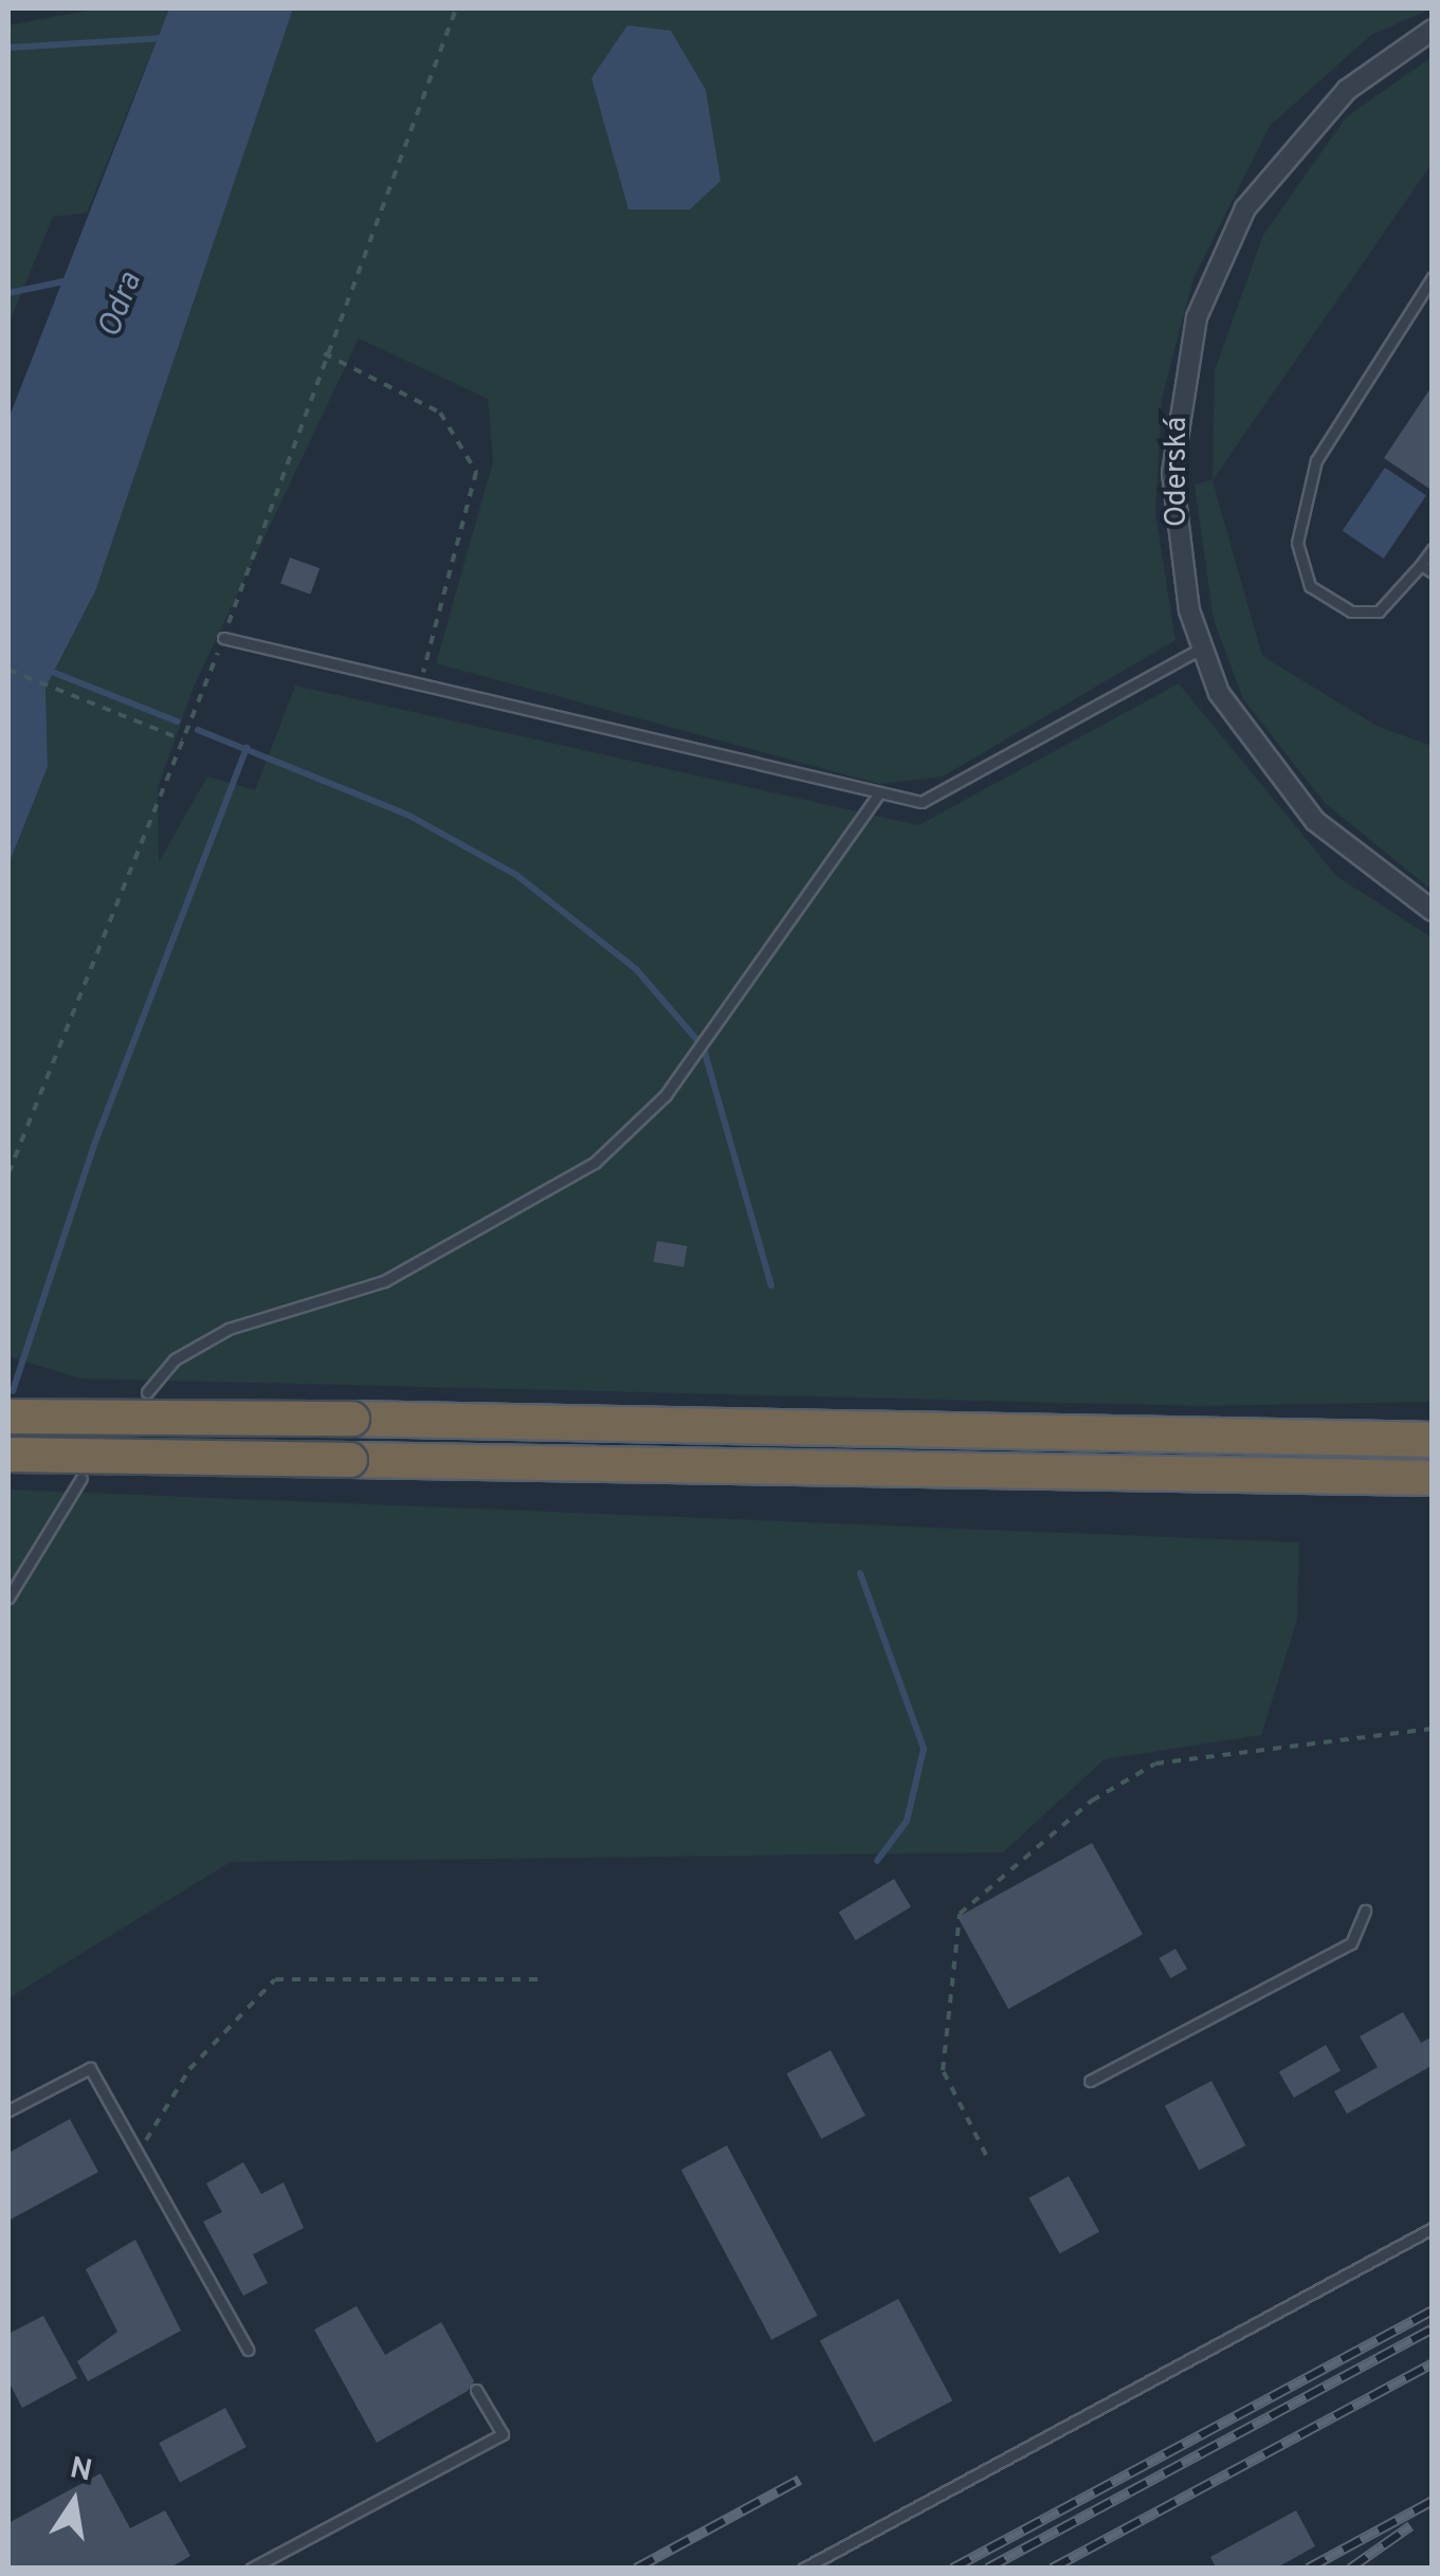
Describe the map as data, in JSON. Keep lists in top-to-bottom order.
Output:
{
  "streets": {
    "street": ["Oderská"]
  },
  "water": ["Odra"],
  "north": "top"
}
